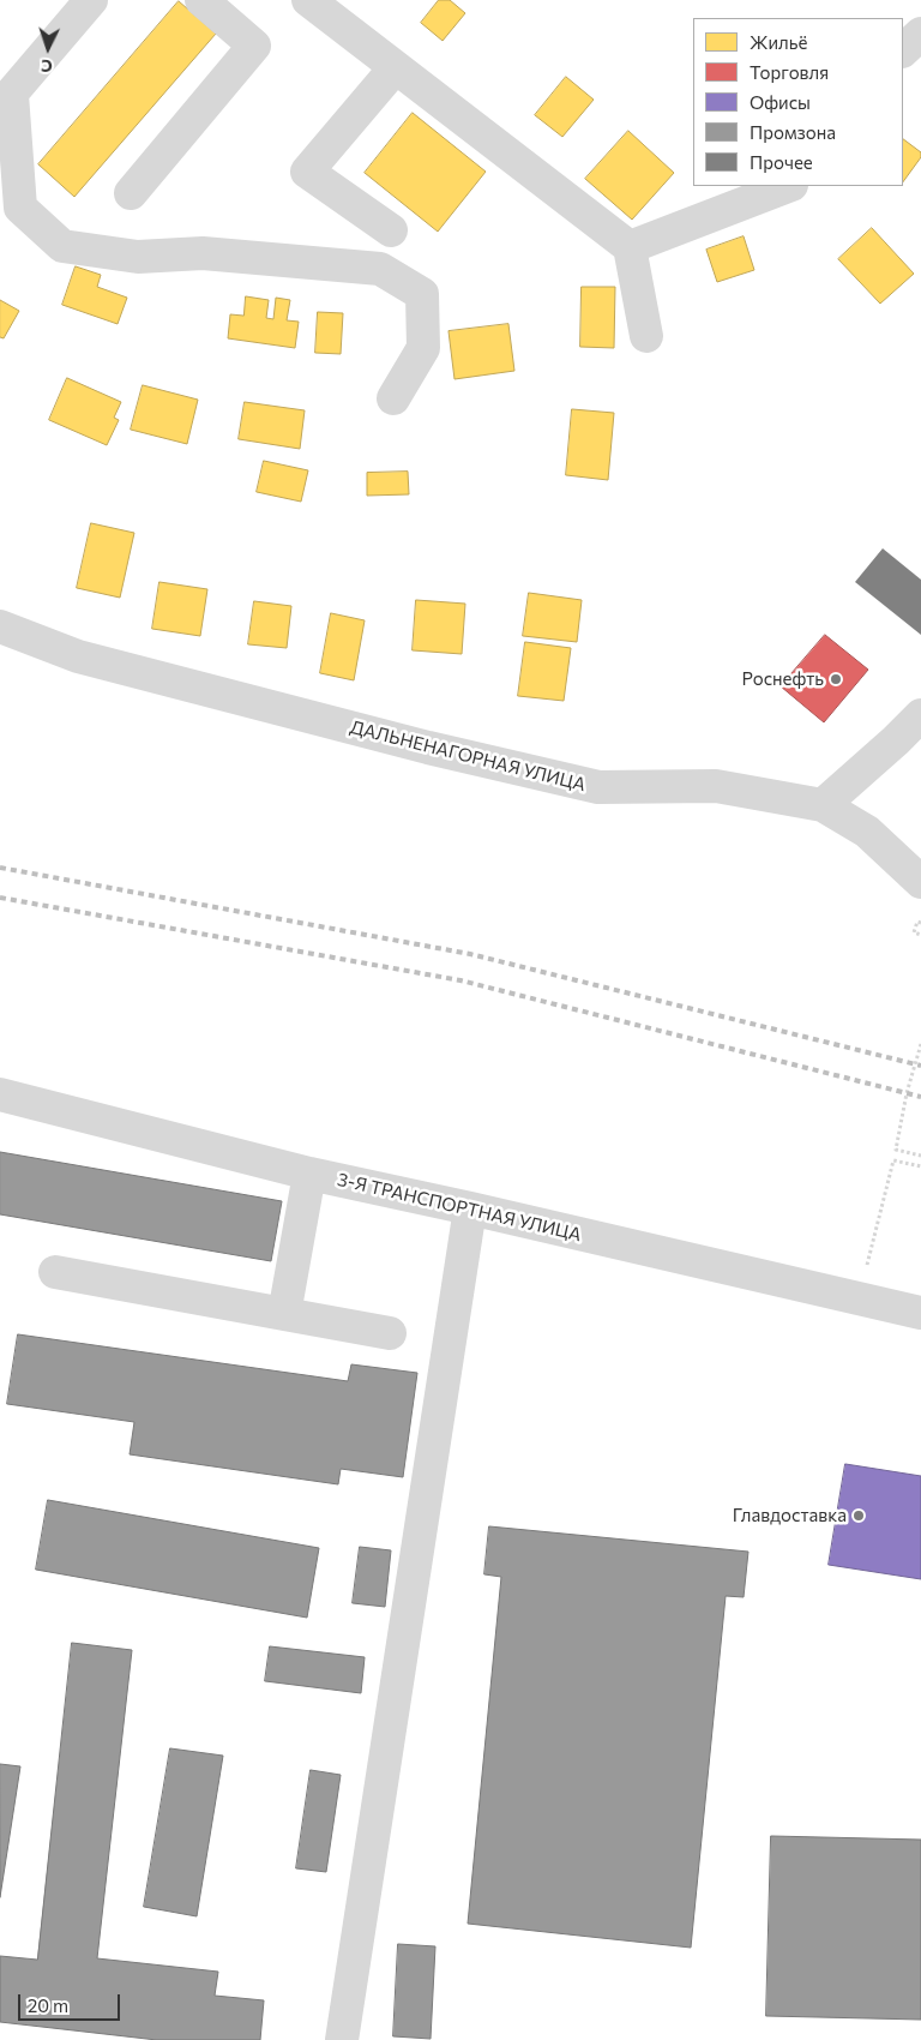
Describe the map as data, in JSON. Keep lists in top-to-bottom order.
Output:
{
  "streets": {
    "street": ["ДАЛЬНЕНАГОРНАЯ УЛИЦА", "3-Я ТРАНСПОРТНАЯ УЛИЦА"]
  },
  "places": ["Роснефть", "Главдоставка"],
  "legend": [
    "Жильё",
    "Торговля",
    "Офисы",
    "Промзона",
    "Прочее"
  ],
  "scale_bar": "20 m",
  "north": "bottom"
}
